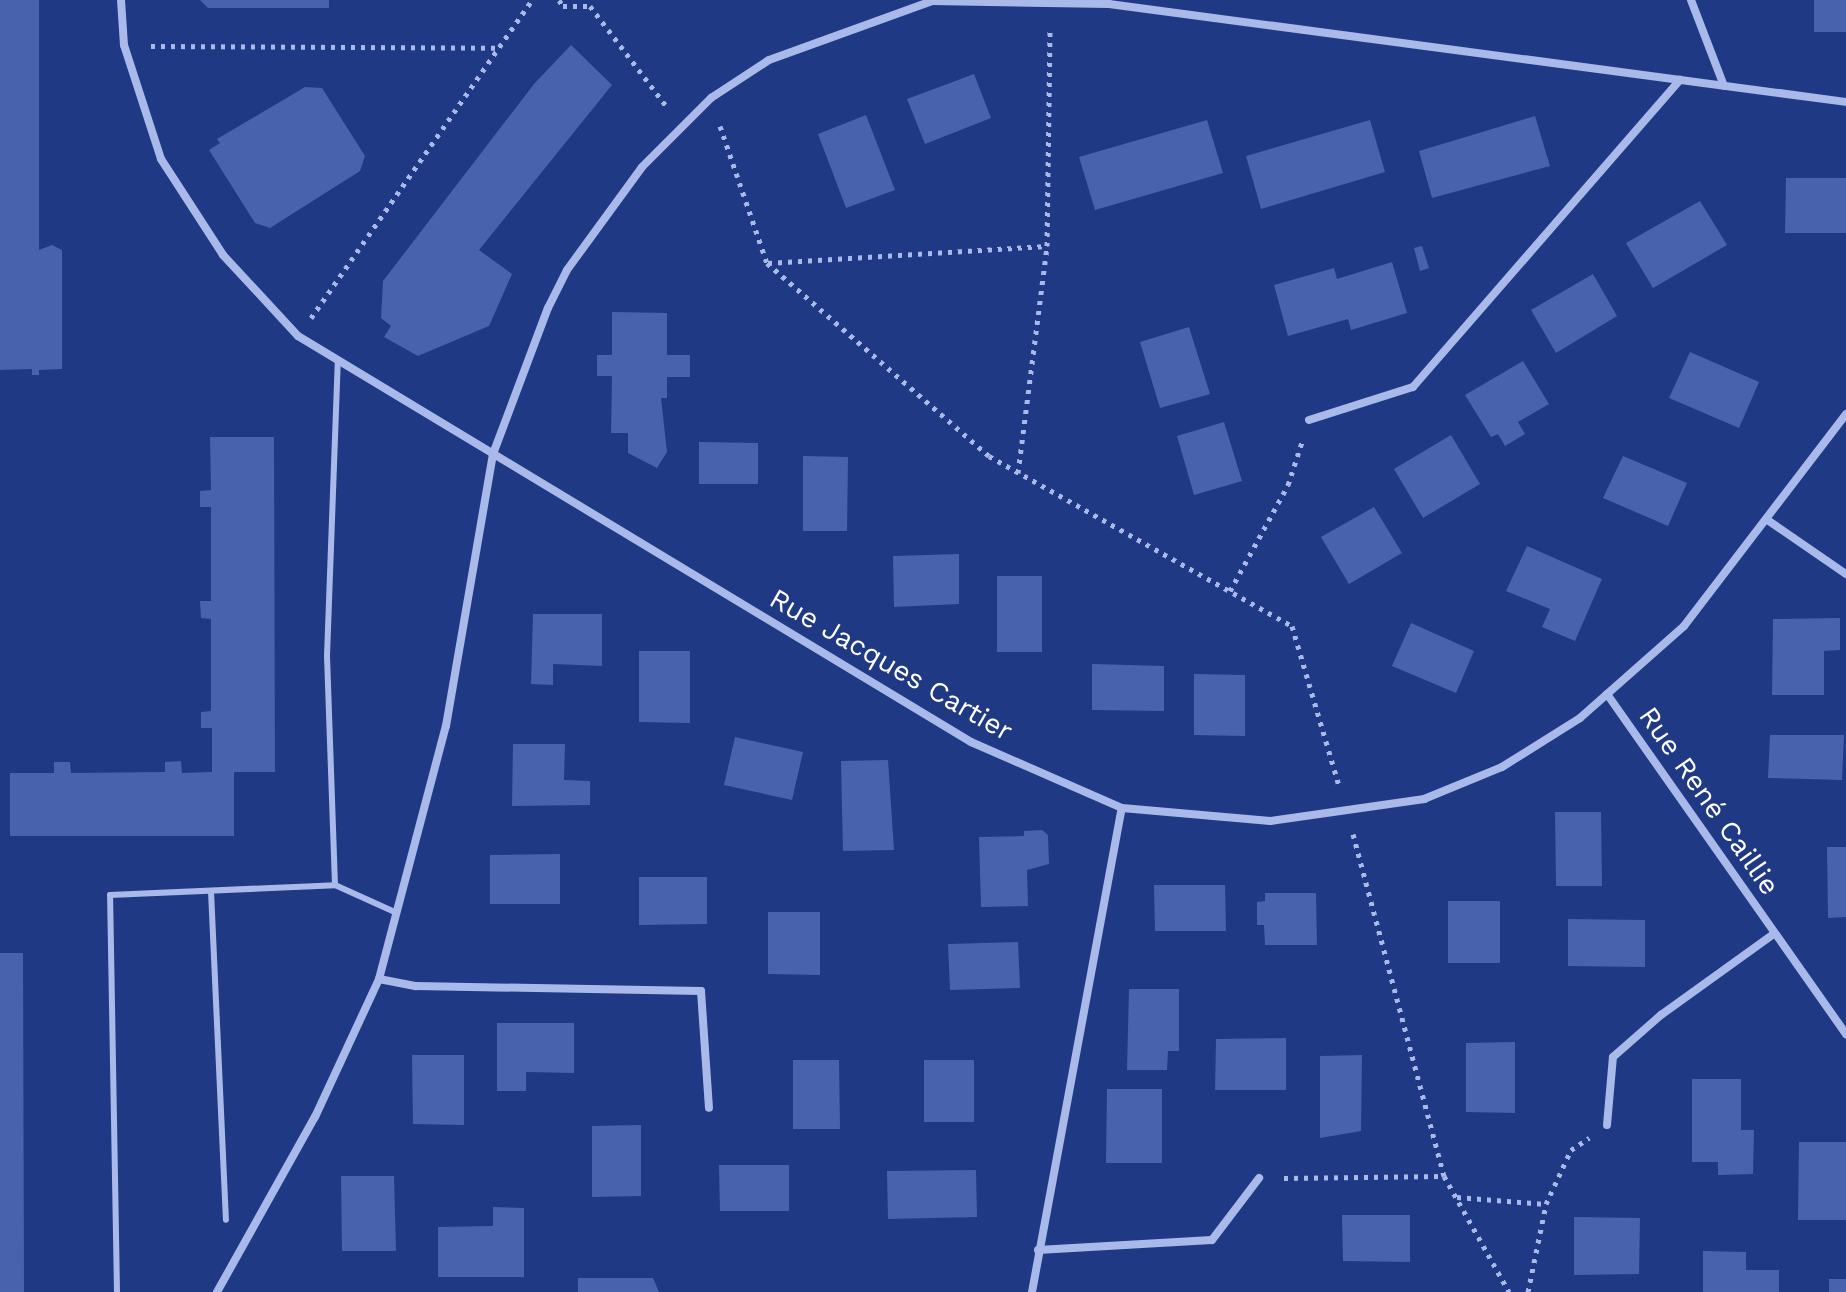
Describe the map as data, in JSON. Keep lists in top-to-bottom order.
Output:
{
  "streets": {
    "street": ["Rue Jacques Cartier", "Rue René Caillie"]
  },
  "crossings": [
    ["Rue Jacques Cartier", "Rue René Caillie"]
  ]
}
